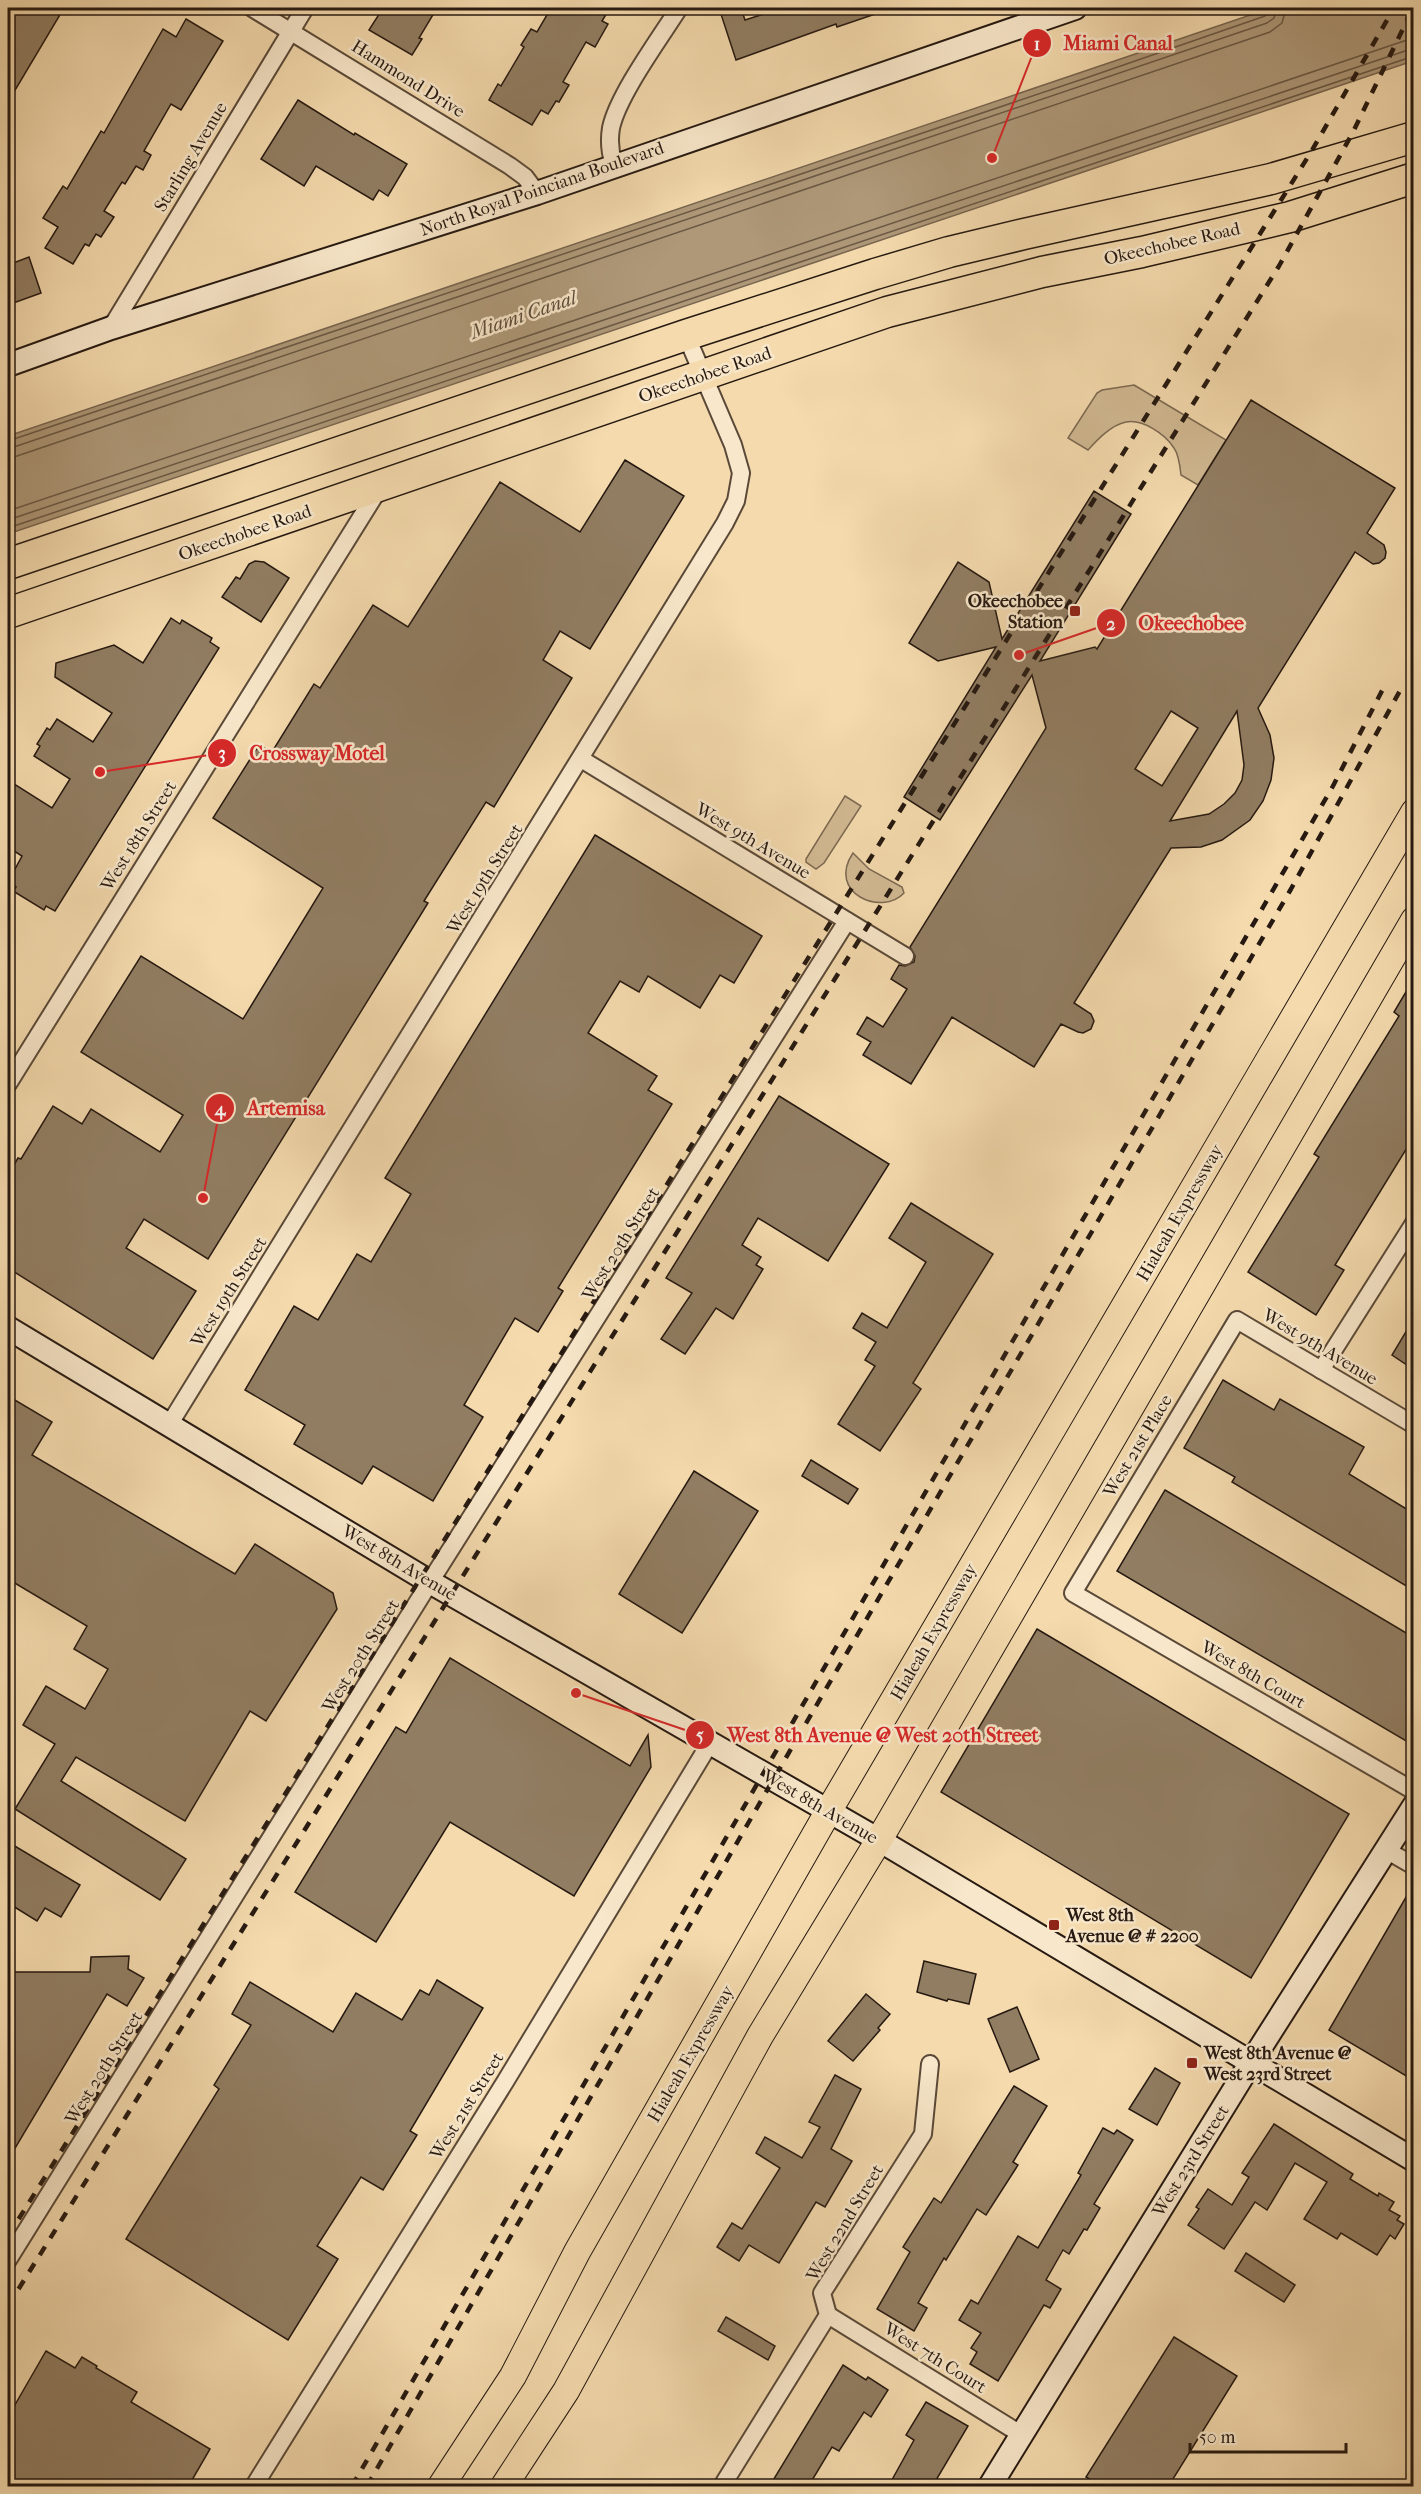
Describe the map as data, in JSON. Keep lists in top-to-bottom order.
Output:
{
  "streets": {
    "highway": ["Okeechobee Road"],
    "main road": ["Hialeah Expressway"],
    "street": [
      "Hammond Drive",
      "Starling Avenue",
      "North Royal Poinciana Boulevard",
      "West 18th Street",
      "West 9th Avenue",
      "West 19th Street",
      "West 20th Street",
      "West 21st Place",
      "West 8th Avenue",
      "West 8th Court",
      "West 21st Street",
      "West 23rd Street",
      "West 22nd Street",
      "West 7th Court"
    ]
  },
  "crossings": [
    ["Hammond Drive", "Starling Avenue"],
    ["Hammond Drive", "North Royal Poinciana Boulevard"],
    ["Starling Avenue", "North Royal Poinciana Boulevard"],
    ["Okeechobee Road", "West 18th Street"],
    ["Okeechobee Road", "West 19th Street"],
    ["West 9th Avenue", "West 19th Street"],
    ["West 9th Avenue", "West 20th Street"],
    ["West 9th Avenue", "West 21st Place"],
    ["West 19th Street", "West 8th Avenue"],
    ["Hialeah Expressway", "West 8th Avenue"],
    ["West 20th Street", "West 8th Avenue"],
    ["West 21st Place", "West 8th Court"],
    ["West 8th Avenue", "West 21st Street"],
    ["West 8th Avenue", "West 23rd Street"],
    ["West 23rd Street", "West 7th Court"],
    ["West 22nd Street", "West 7th Court"]
  ],
  "water": ["Miami Canal"],
  "places": {
    "other": [
      "Miami Canal",
      "Okeechobee",
      "Crossway Motel",
      "Artemisa",
      "West 8th Avenue @ West 20th Street"
    ],
    "transit": ["Okeechobee Station", "West 8th Avenue @ # 2200", "West 8th Avenue @ West 23rd Street"]
  },
  "scale_bar": "50 m"
}
